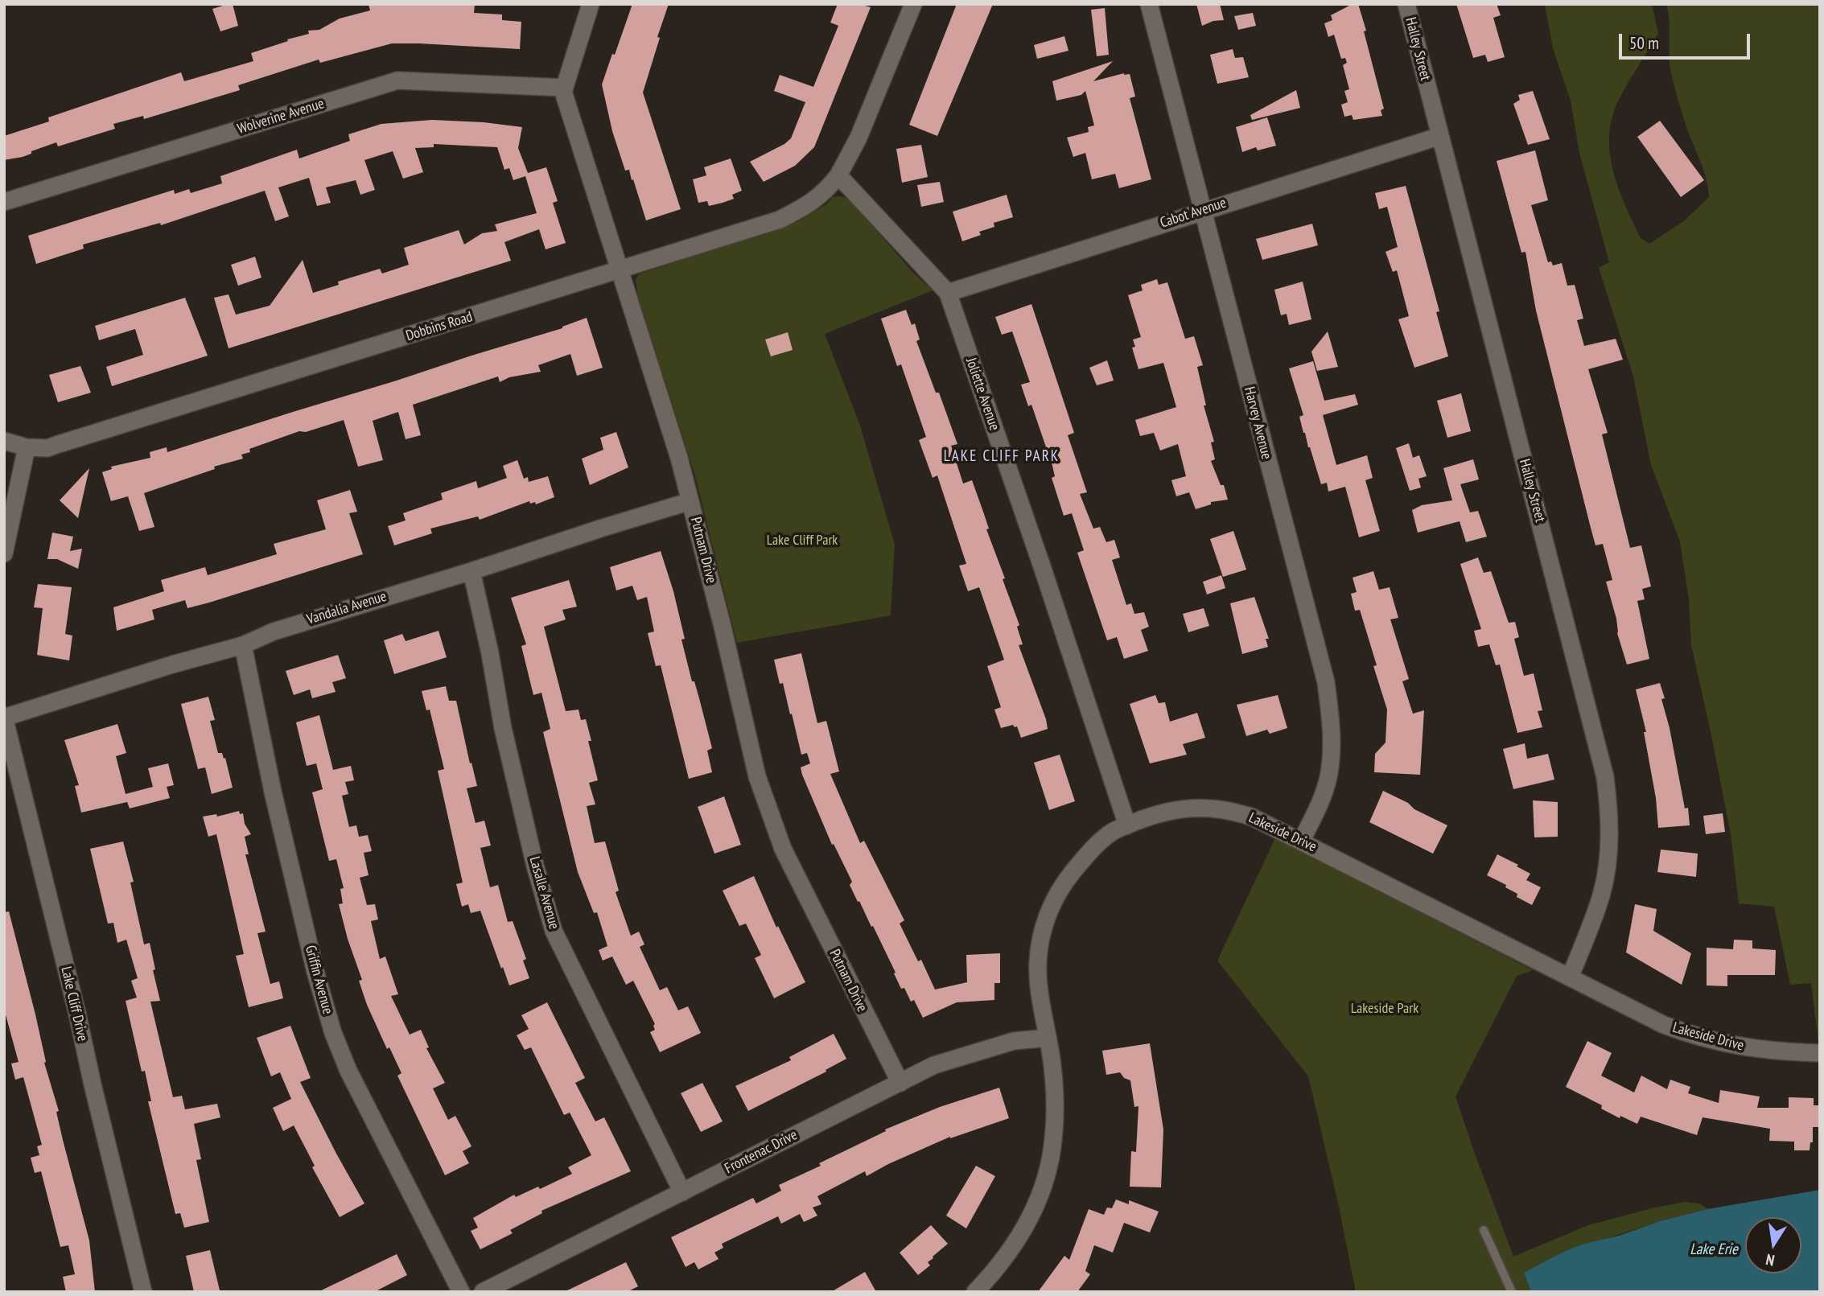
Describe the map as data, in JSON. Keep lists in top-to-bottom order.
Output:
{
  "streets": {
    "street": [
      "Halley Street",
      "Wolverine Avenue",
      "Cabot Avenue",
      "Dobbins Road",
      "Joliette Avenue",
      "Harvey Avenue",
      "Putnam Drive",
      "Vandalia Avenue",
      "Lakeside Drive",
      "Lasalle Avenue",
      "Griffin Avenue",
      "Lake Cliff Drive",
      "Frontenac Drive"
    ]
  },
  "crossings": [
    ["Halley Street", "Cabot Avenue"],
    ["Halley Street", "Lakeside Drive"],
    ["Wolverine Avenue", "Putnam Drive"],
    ["Cabot Avenue", "Joliette Avenue"],
    ["Cabot Avenue", "Harvey Avenue"],
    ["Dobbins Road", "Joliette Avenue"],
    ["Dobbins Road", "Putnam Drive"],
    ["Joliette Avenue", "Lakeside Drive"],
    ["Harvey Avenue", "Lakeside Drive"],
    ["Putnam Drive", "Vandalia Avenue"],
    ["Putnam Drive", "Frontenac Drive"],
    ["Vandalia Avenue", "Lasalle Avenue"],
    ["Vandalia Avenue", "Griffin Avenue"],
    ["Vandalia Avenue", "Lake Cliff Drive"],
    ["Lakeside Drive", "Frontenac Drive"],
    ["Lasalle Avenue", "Frontenac Drive"]
  ],
  "districts": ["LAKE CLIFF PARK"],
  "water": ["Lake Erie"],
  "parks": ["Lake Cliff Park", "Lakeside Park"],
  "scale_bar": "50 m",
  "north": "bottom"
}
